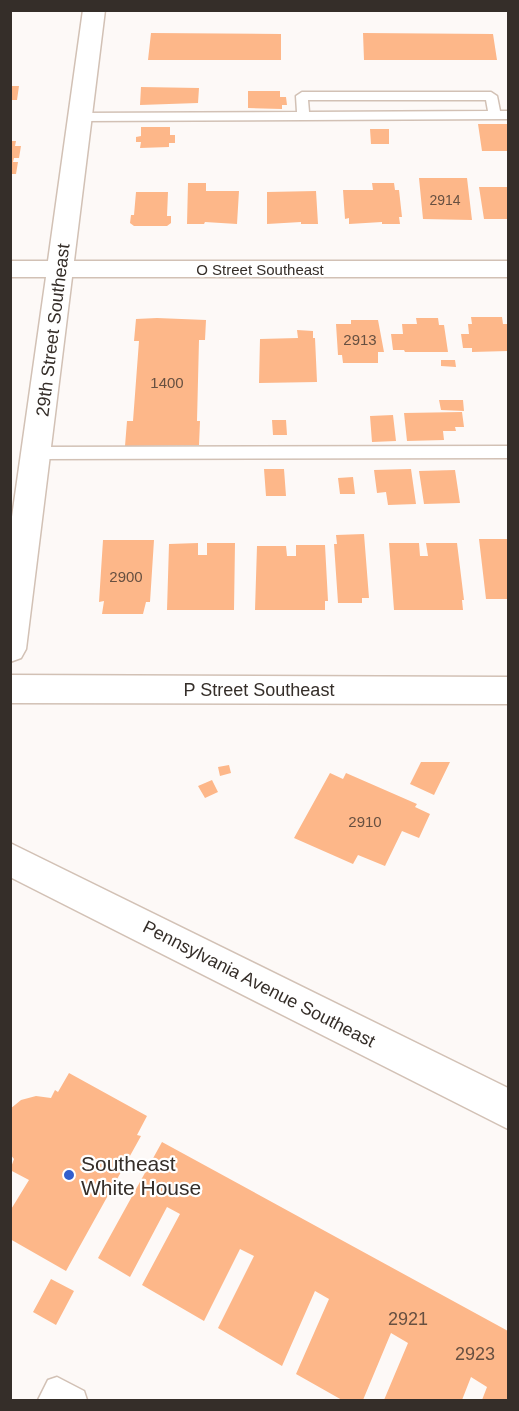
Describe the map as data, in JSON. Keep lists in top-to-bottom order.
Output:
{
  "streets": {
    "main road": [
      "O Street Southeast",
      "29th Street Southeast",
      "P Street Southeast",
      "Pennsylvania Avenue Southeast"
    ]
  },
  "crossings": [
    ["O Street Southeast", "29th Street Southeast"]
  ],
  "places": ["Southeast White House"],
  "house_numbers": [
    "2914",
    "2913",
    "1400",
    "2900",
    "2910",
    "2921",
    "2923"
  ]
}
